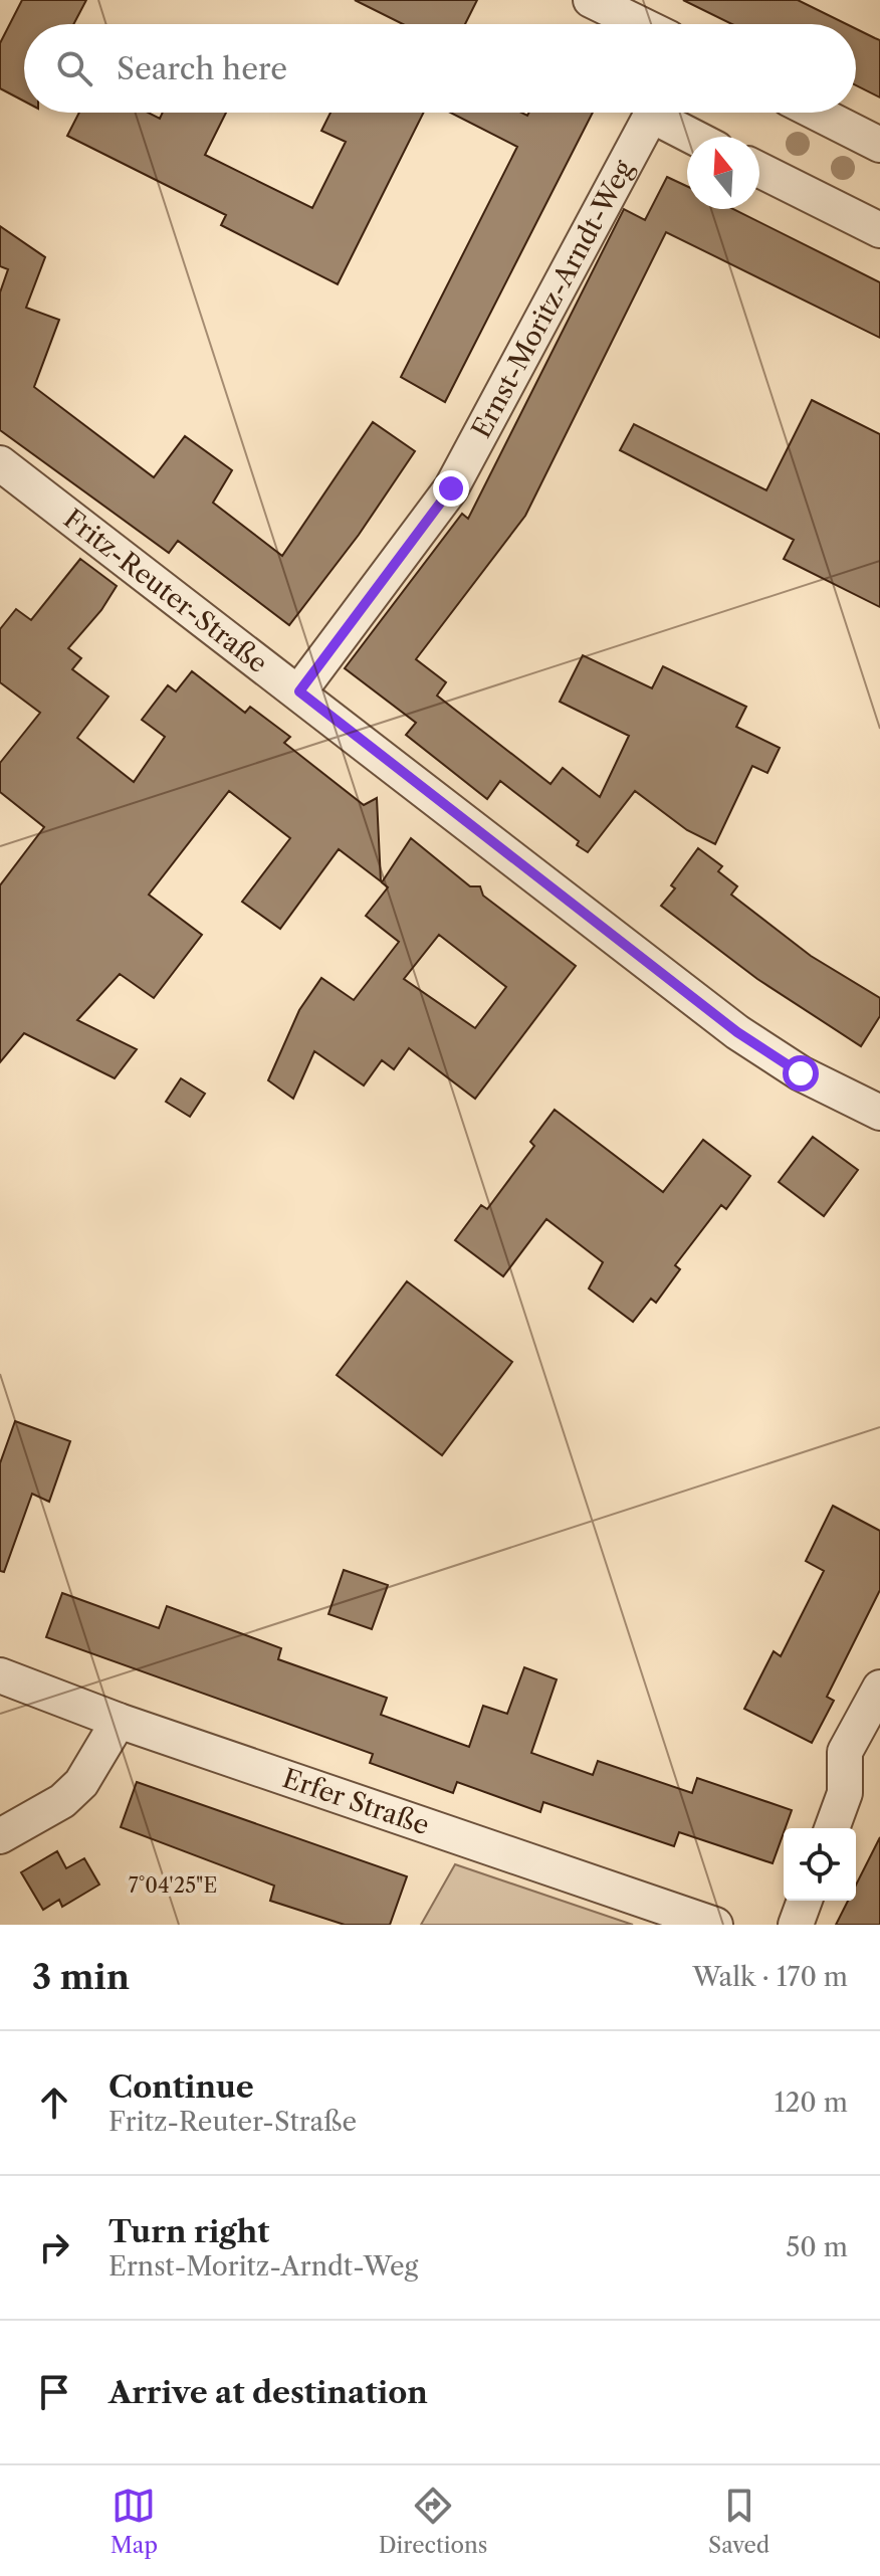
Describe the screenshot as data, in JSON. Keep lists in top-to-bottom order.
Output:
{
  "streets": {
    "street": ["Ernst-Moritz-Arndt-Weg", "Fritz-Reuter-Straße", "Erfer Straße"]
  },
  "crossings": [
    ["Ernst-Moritz-Arndt-Weg", "Fritz-Reuter-Straße"]
  ],
  "north": "top",
  "page": {
    "search": "Search here",
    "heading": ["3 min", "Walk · 170 m"],
    "list": [
      ["Continue", "Fritz-Reuter-Straße", "120 m"],
      ["Turn right", "Ernst-Moritz-Arndt-Weg", "50 m"],
      "Arrive at destination"
    ],
    "nav": ["Map", "Directions", "Saved"]
  },
  "coordinates": ["7°04'25\"E"]
}
